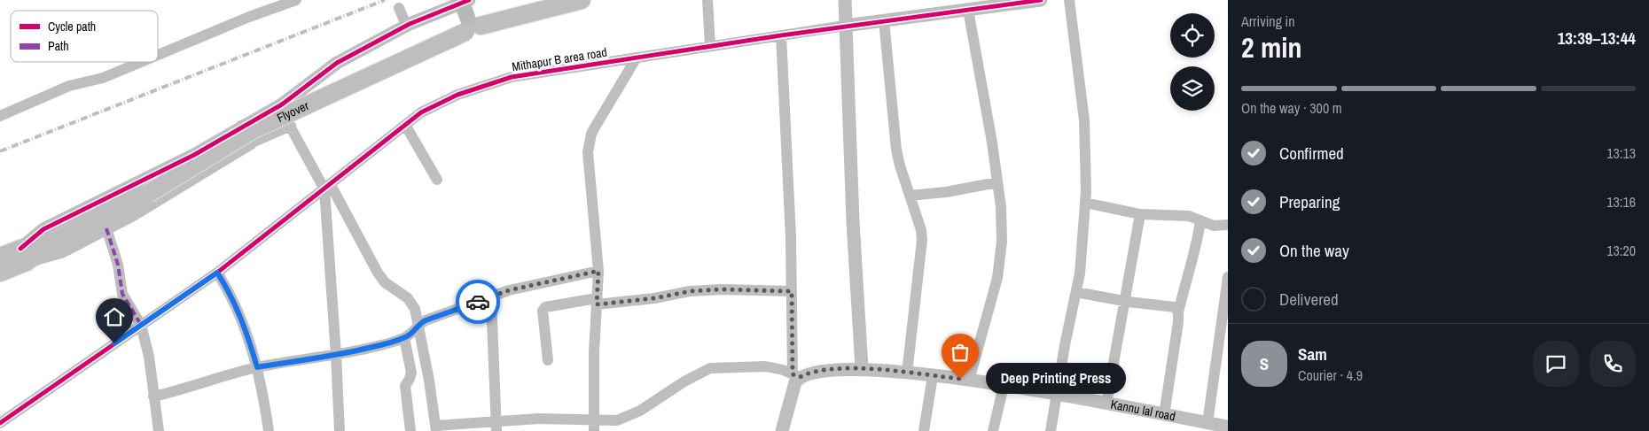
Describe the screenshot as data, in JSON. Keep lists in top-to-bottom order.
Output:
{
  "streets": {
    "highway": ["Flyover"],
    "street": ["Mithapur B area road", "Kannu lal road"]
  },
  "places": ["Deep Printing Press"],
  "legend": ["Cycle path", "Path"],
  "page": {
    "heading": ["2 min", "Arriving in", "13:39–13:44"],
    "panel": ["Sam", "Courier · 4.9"],
    "bar": "On the way · 300 m",
    "list": [
      ["Confirmed", "13:13"],
      ["Preparing", "13:16"],
      ["On the way", "13:20"],
      "Delivered"
    ],
    "round": "S",
    "bubble": "Deep Printing Press"
  }
}
